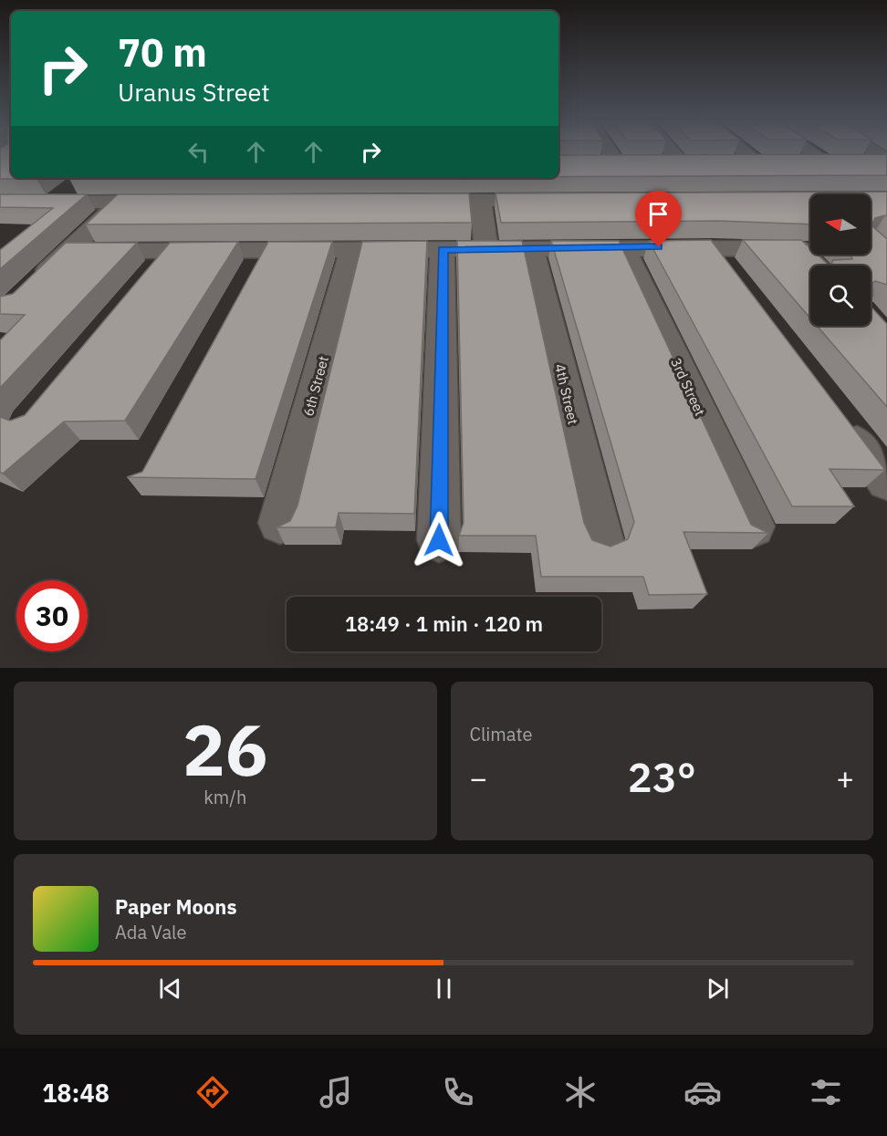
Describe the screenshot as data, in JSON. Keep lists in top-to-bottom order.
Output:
{
  "streets": {
    "street": ["6th Street", "3rd Street", "4th Street"]
  },
  "north": "left",
  "page": {
    "turn": ["70 m", "Uranus Street"],
    "limit": "30",
    "trip": "18:49 · 1 min · 120 m",
    "tile": [
      ["26", "km/h"],
      "Climate"
    ],
    "heat": ["−", "23°", "+"],
    "song": ["Paper Moons", "Ada Vale"],
    "tabs": "18:48"
  }
}
